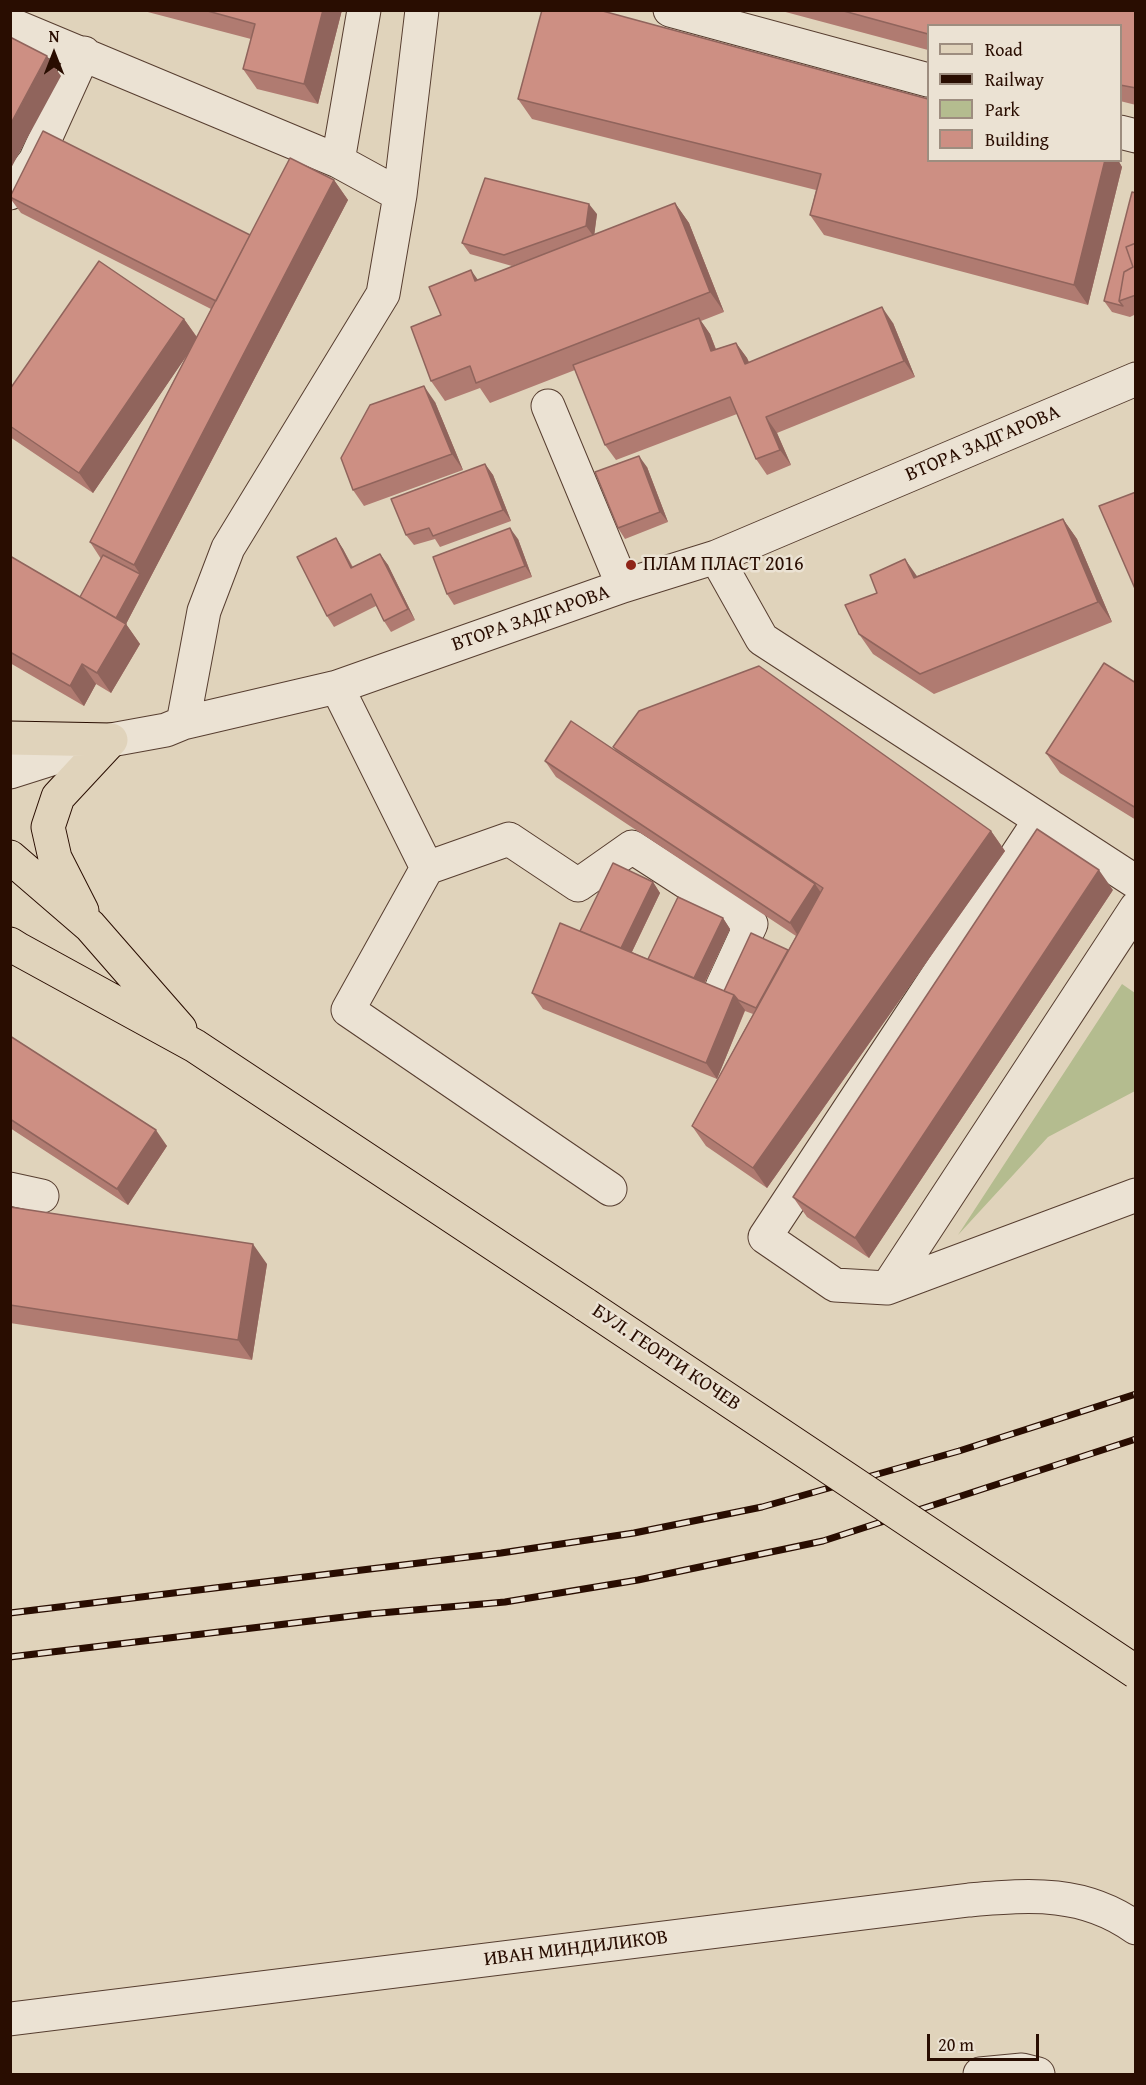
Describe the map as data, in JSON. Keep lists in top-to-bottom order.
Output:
{
  "streets": {
    "main road": ["БУЛ. ГЕОРГИ КОЧЕВ"],
    "street": ["ВТОРА ЗАДГАРОВА", "ИВАН МИНДИЛИКОВ"]
  },
  "places": ["ПЛАМ ПЛАСТ 2016"],
  "legend": [
    "Road",
    "Railway",
    "Park",
    "Building"
  ],
  "scale_bar": "20 m",
  "north": "top"
}
